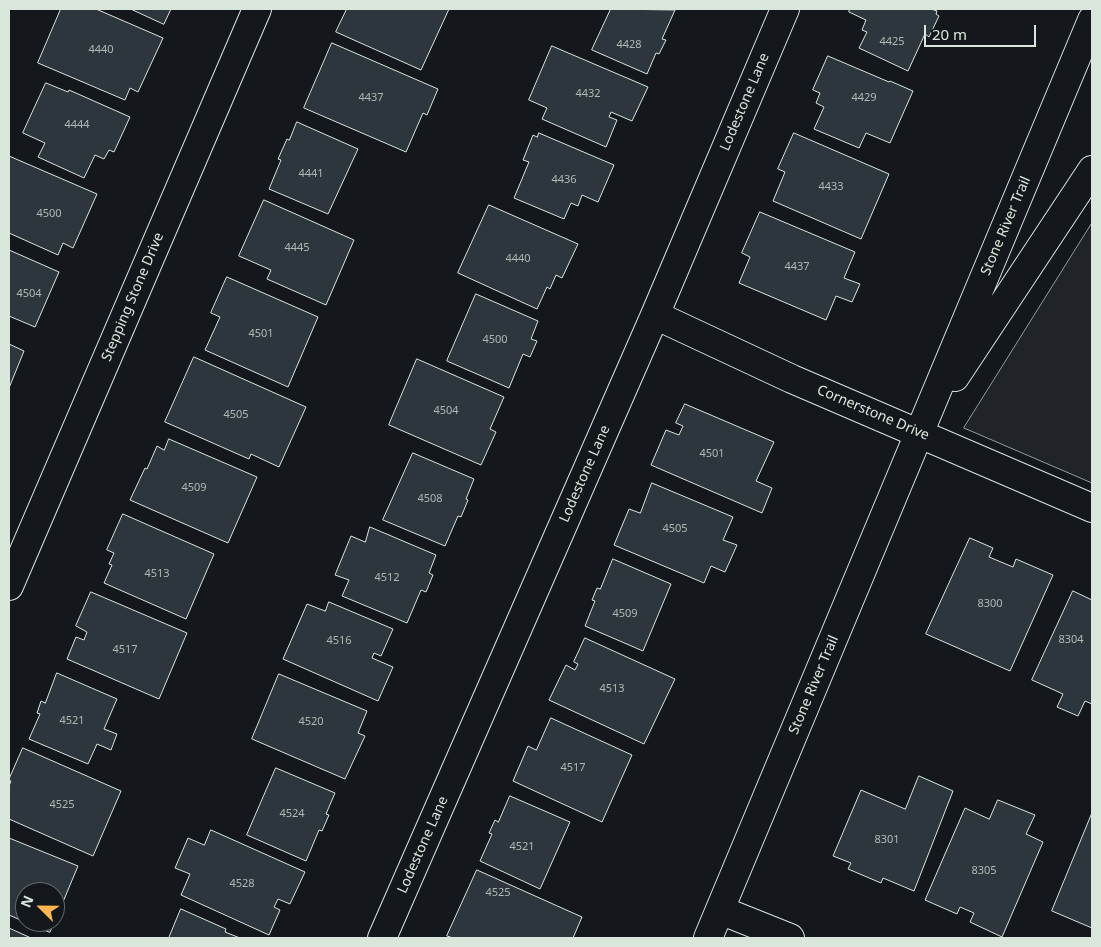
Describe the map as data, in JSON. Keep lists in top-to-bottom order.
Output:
{
  "streets": {
    "street": [
      "Lodestone Lane",
      "Stone River Trail",
      "Stepping Stone Drive",
      "Cornerstone Drive"
    ]
  },
  "crossings": [
    ["Lodestone Lane", "Cornerstone Drive"],
    ["Stone River Trail", "Cornerstone Drive"]
  ],
  "house_numbers": [
    "4425",
    "4428",
    "4440",
    "4432",
    "4437",
    "4429",
    "4444",
    "4441",
    "4436",
    "4433",
    "4500",
    "4445",
    "4440",
    "4437",
    "4504",
    "4501",
    "4500",
    "4504",
    "4505",
    "4501",
    "4509",
    "4508",
    "4505",
    "4513",
    "4512",
    "8300",
    "4509",
    "8304",
    "4516",
    "4517",
    "4513",
    "4521",
    "4520",
    "4517",
    "4525",
    "4524",
    "8301",
    "4521",
    "8305",
    "4528",
    "4525"
  ],
  "scale_bar": "20 m",
  "north": "top left"
}
